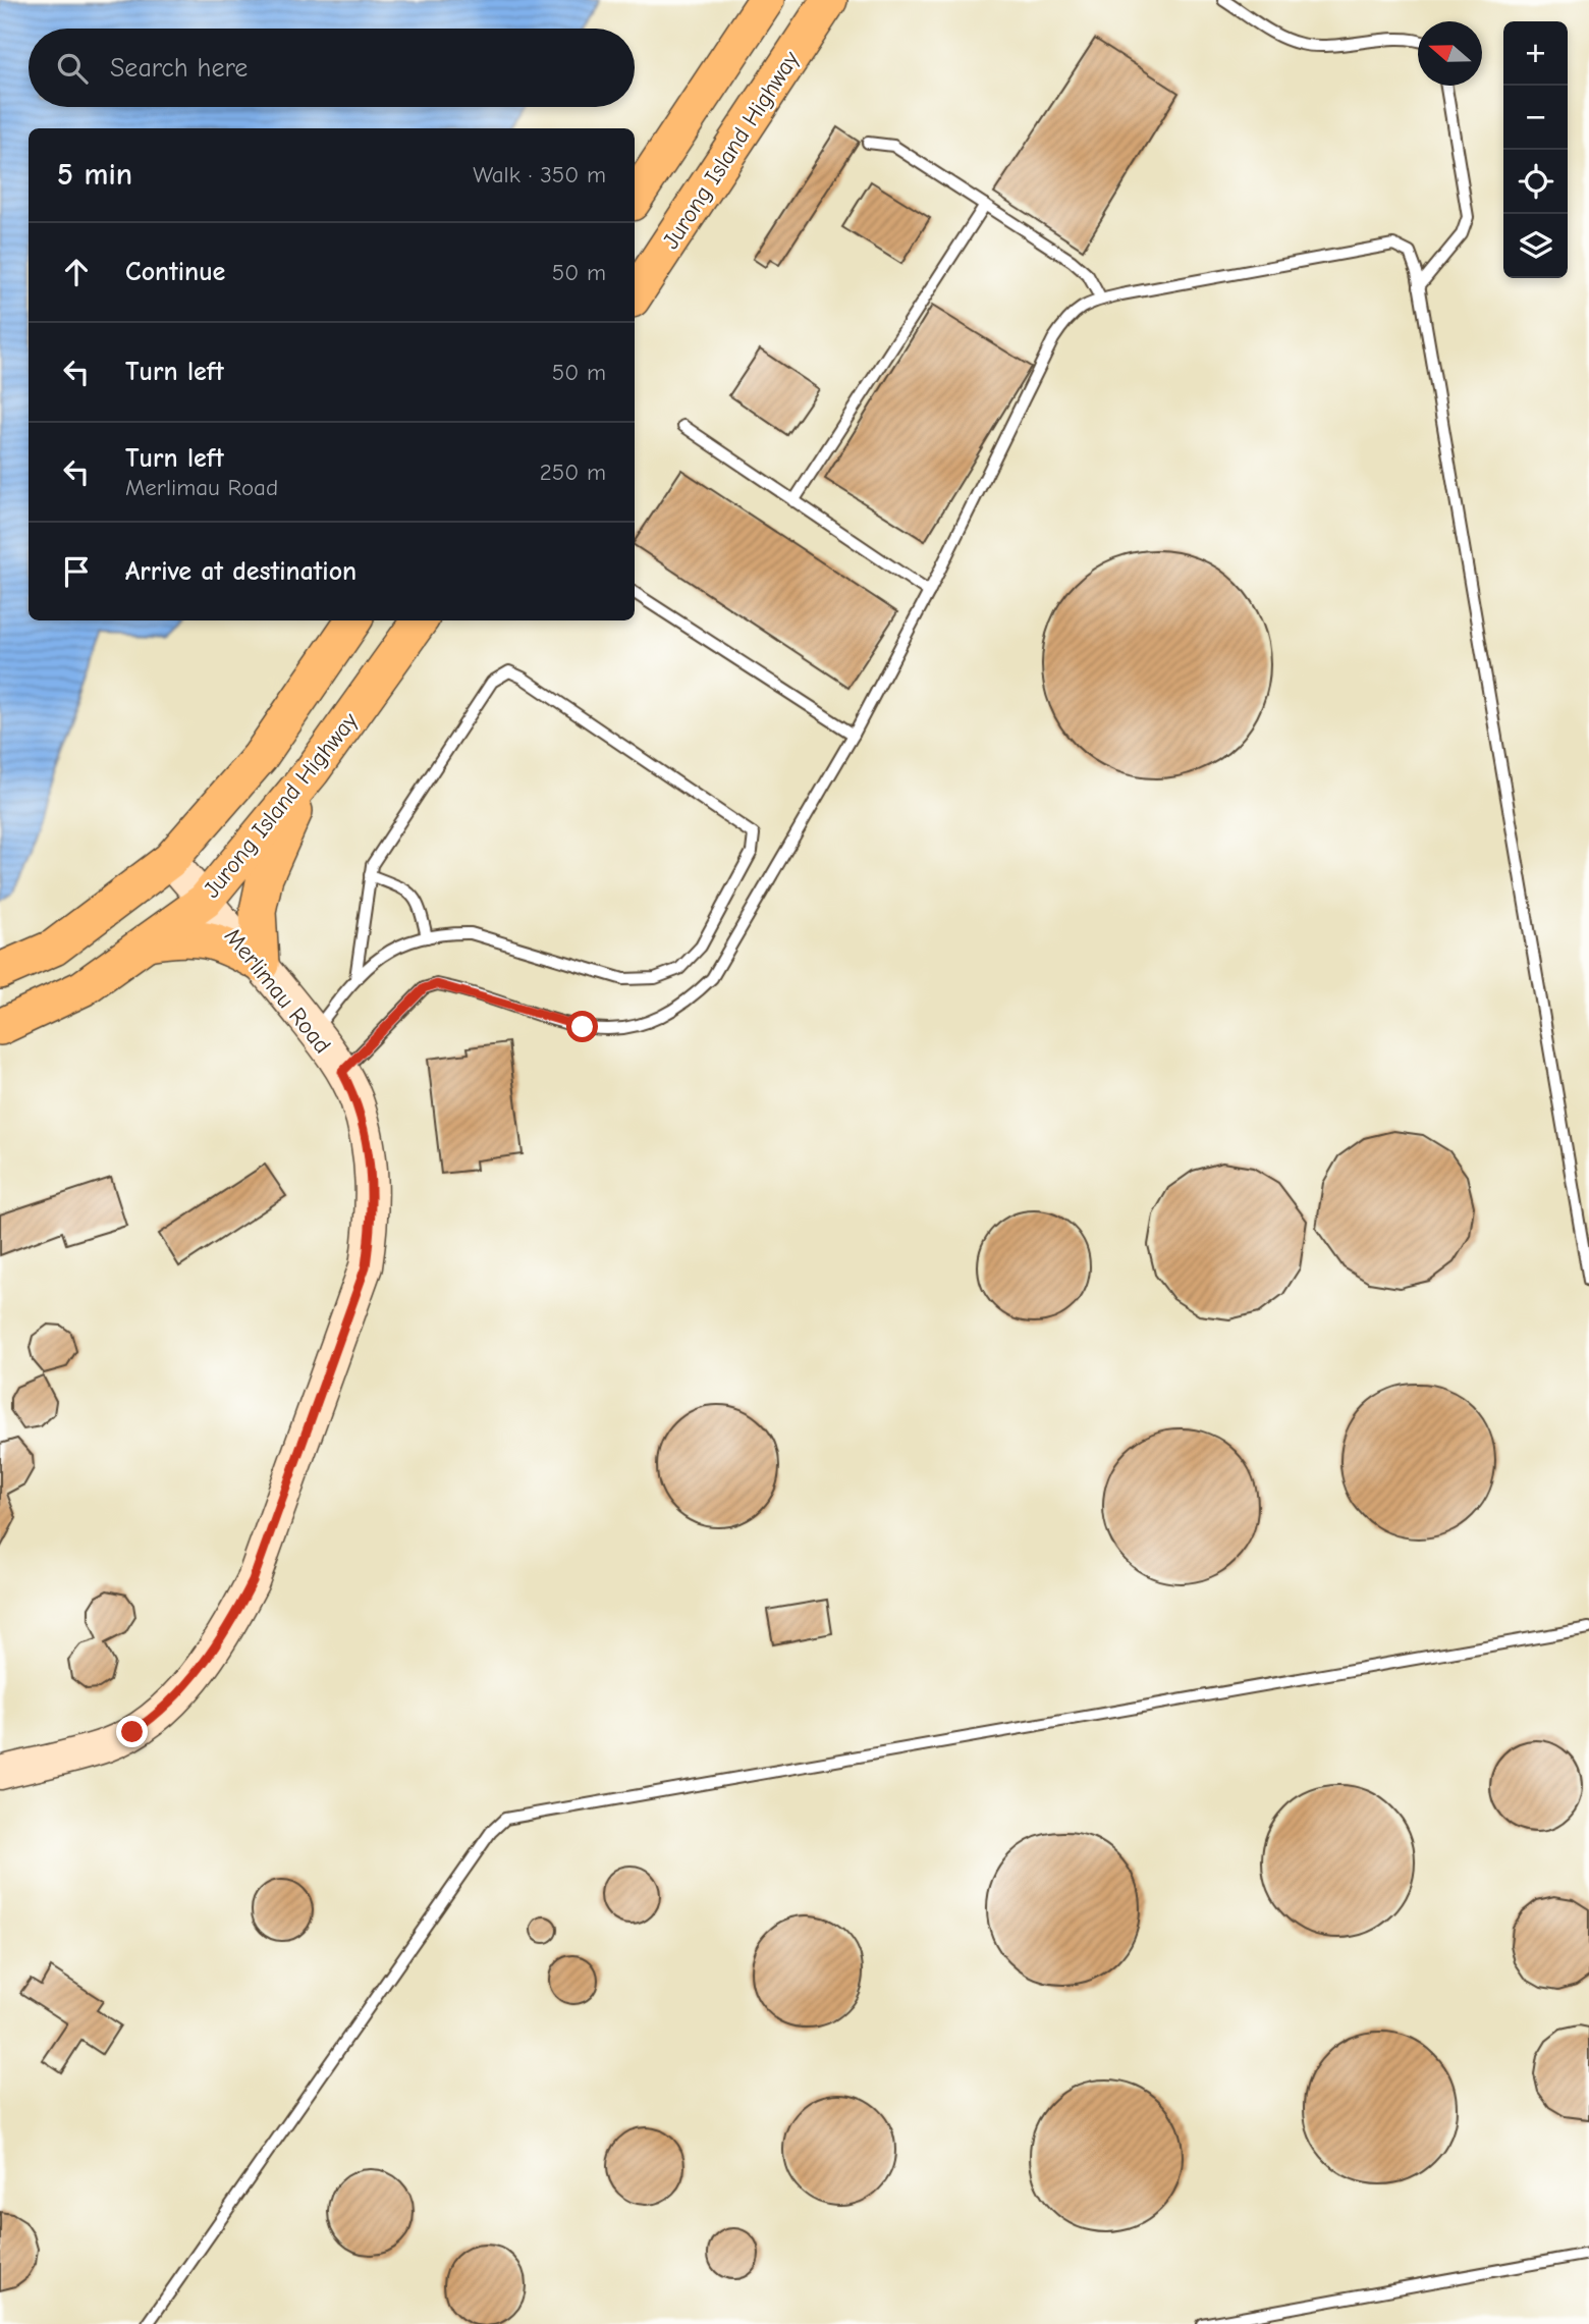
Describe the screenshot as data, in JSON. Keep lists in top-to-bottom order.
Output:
{
  "streets": {
    "main road": ["Jurong Island Highway"],
    "street": ["Merlimau Road"]
  },
  "crossings": [
    ["Jurong Island Highway", "Merlimau Road"]
  ],
  "north": "left",
  "page": {
    "map_buttons": ["+", "−"],
    "search": "Search here",
    "heading": ["5 min", "Walk · 350 m"],
    "list": [
      ["Continue", "50 m"],
      ["Turn left", "50 m"],
      ["Turn left", "Merlimau Road", "250 m"],
      "Arrive at destination"
    ]
  }
}
